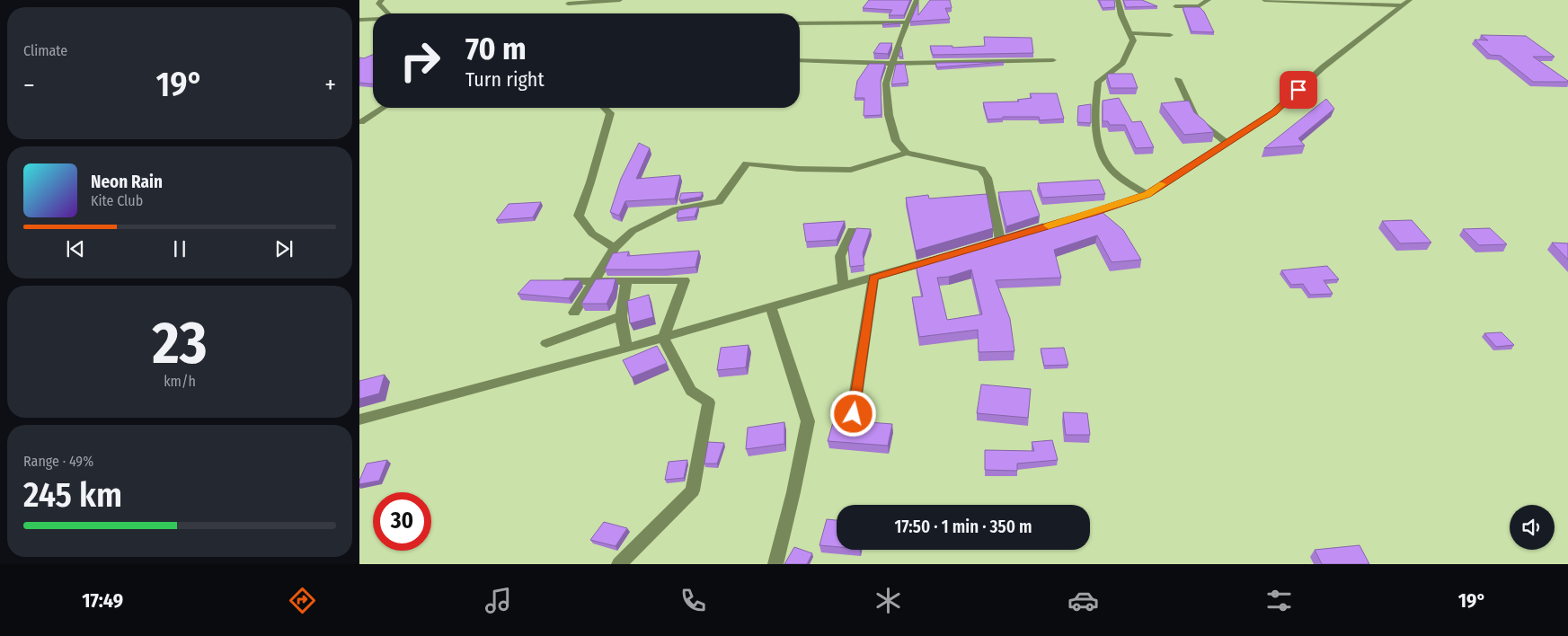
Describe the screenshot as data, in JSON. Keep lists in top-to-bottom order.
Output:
{
  "page": {
    "tile": [
      "Climate",
      ["23", "km/h"],
      ["Range · 49%", "245 km"]
    ],
    "turn": ["70 m", "Turn right"],
    "heat": ["−", "19°", "+"],
    "song": ["Neon Rain", "Kite Club"],
    "limit": "30",
    "trip": "17:50 · 1 min · 350 m",
    "tabs": ["17:49", "19°"]
  }
}
